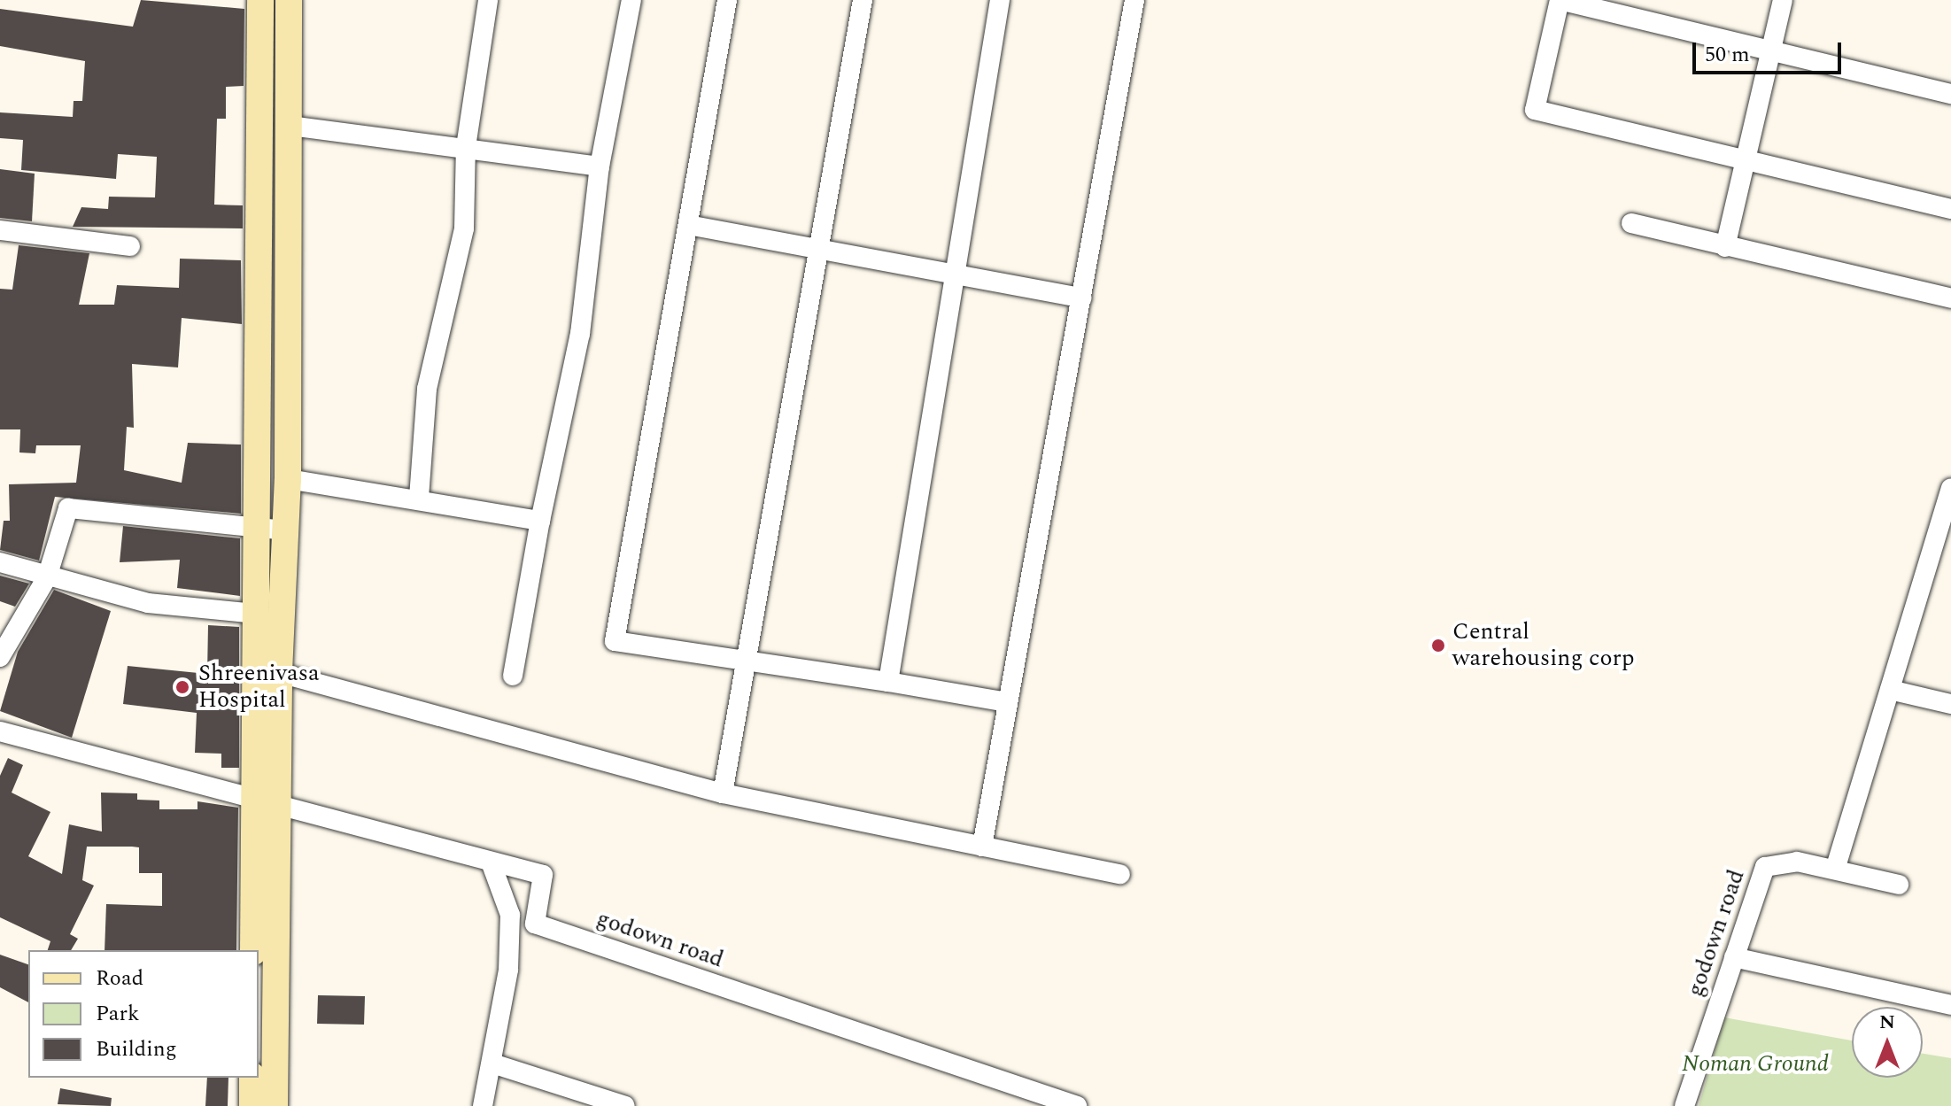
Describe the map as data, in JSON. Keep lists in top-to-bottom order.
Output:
{
  "streets": {
    "street": ["godown road"]
  },
  "parks": ["Noman Ground"],
  "places": ["Central warehousing corp", "Shreenivasa Hospital"],
  "legend": ["Road", "Park", "Building"],
  "scale_bar": "50 m",
  "north": "top"
}
